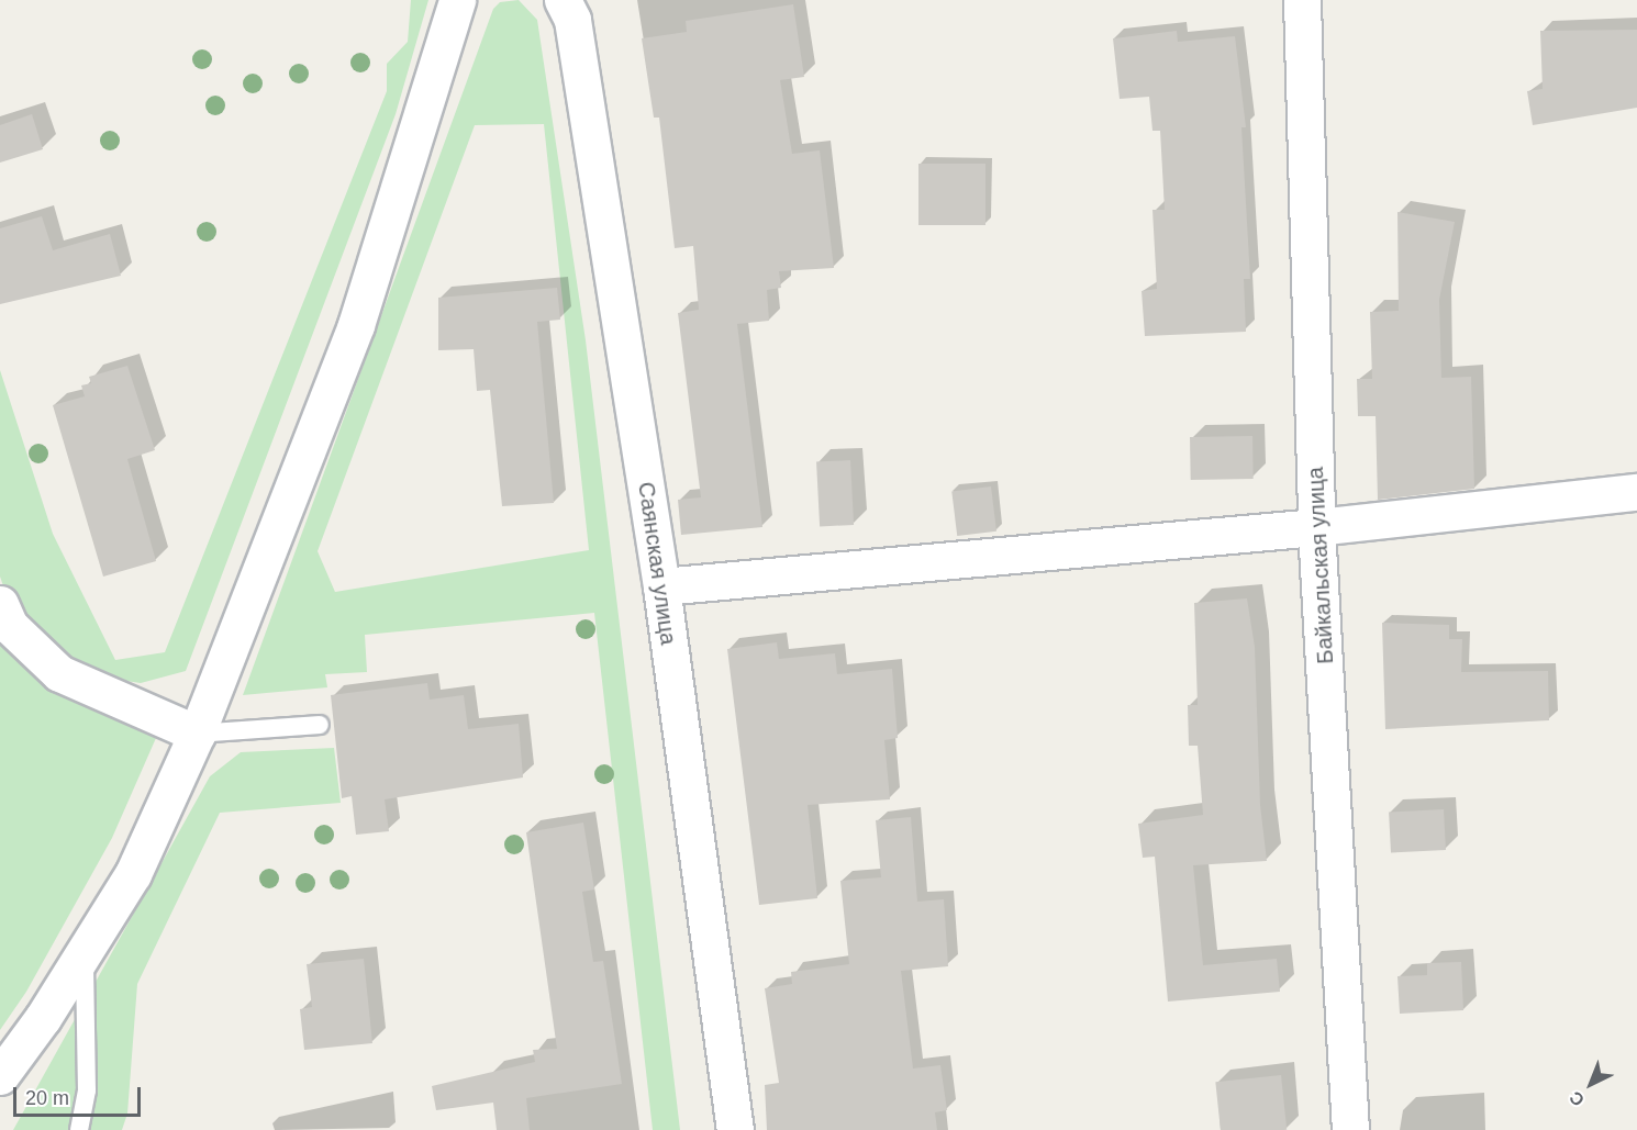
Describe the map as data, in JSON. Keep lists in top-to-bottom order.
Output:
{
  "streets": {
    "street": ["Саянская улица", "Байкальская улица"]
  },
  "scale_bar": "20 m",
  "north": "bottom left"
}
